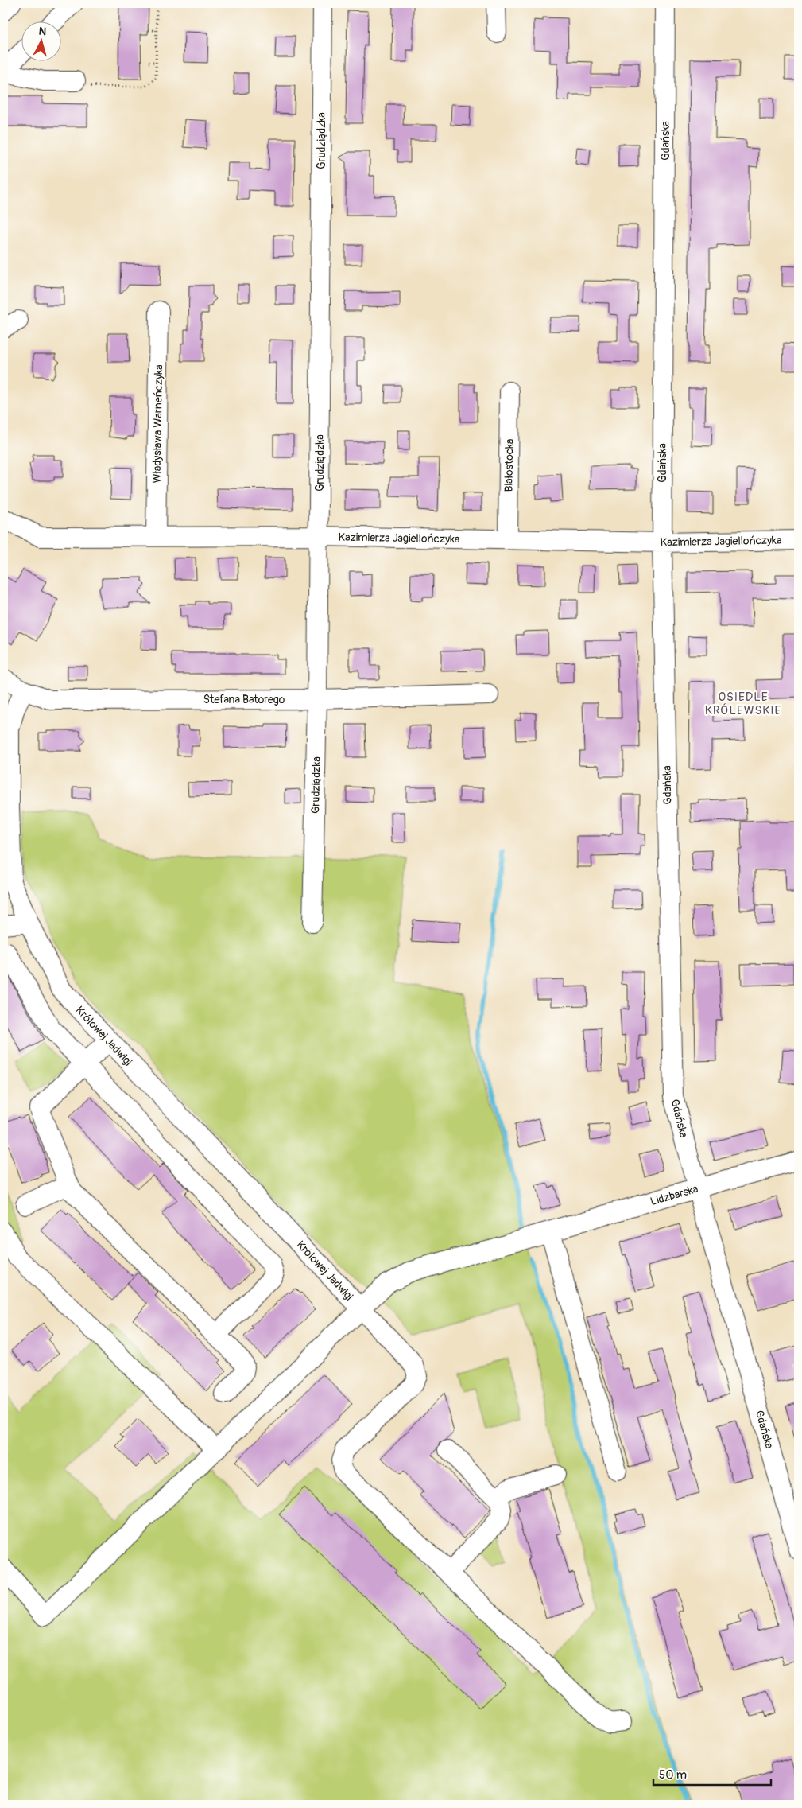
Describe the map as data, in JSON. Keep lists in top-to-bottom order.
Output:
{
  "streets": {
    "street": [
      "Grudziądzka",
      "Gdańska",
      "Władysława Warneńczyka",
      "Białostocka",
      "Kazimierza Jagiellończyka",
      "Stefana Batorego",
      "Królowej Jadwigi",
      "Lidzbarska"
    ]
  },
  "crossings": [
    ["Grudziądzka", "Kazimierza Jagiellończyka"],
    ["Grudziądzka", "Stefana Batorego"],
    ["Gdańska", "Kazimierza Jagiellończyka"],
    ["Gdańska", "Lidzbarska"],
    ["Władysława Warneńczyka", "Kazimierza Jagiellończyka"],
    ["Białostocka", "Kazimierza Jagiellończyka"],
    ["Stefana Batorego", "Królowej Jadwigi"],
    ["Królowej Jadwigi", "Lidzbarska"]
  ],
  "districts": ["OSIEDLE KRÓLEWSKIE"],
  "scale_bar": "50 m",
  "north": "top"
}
